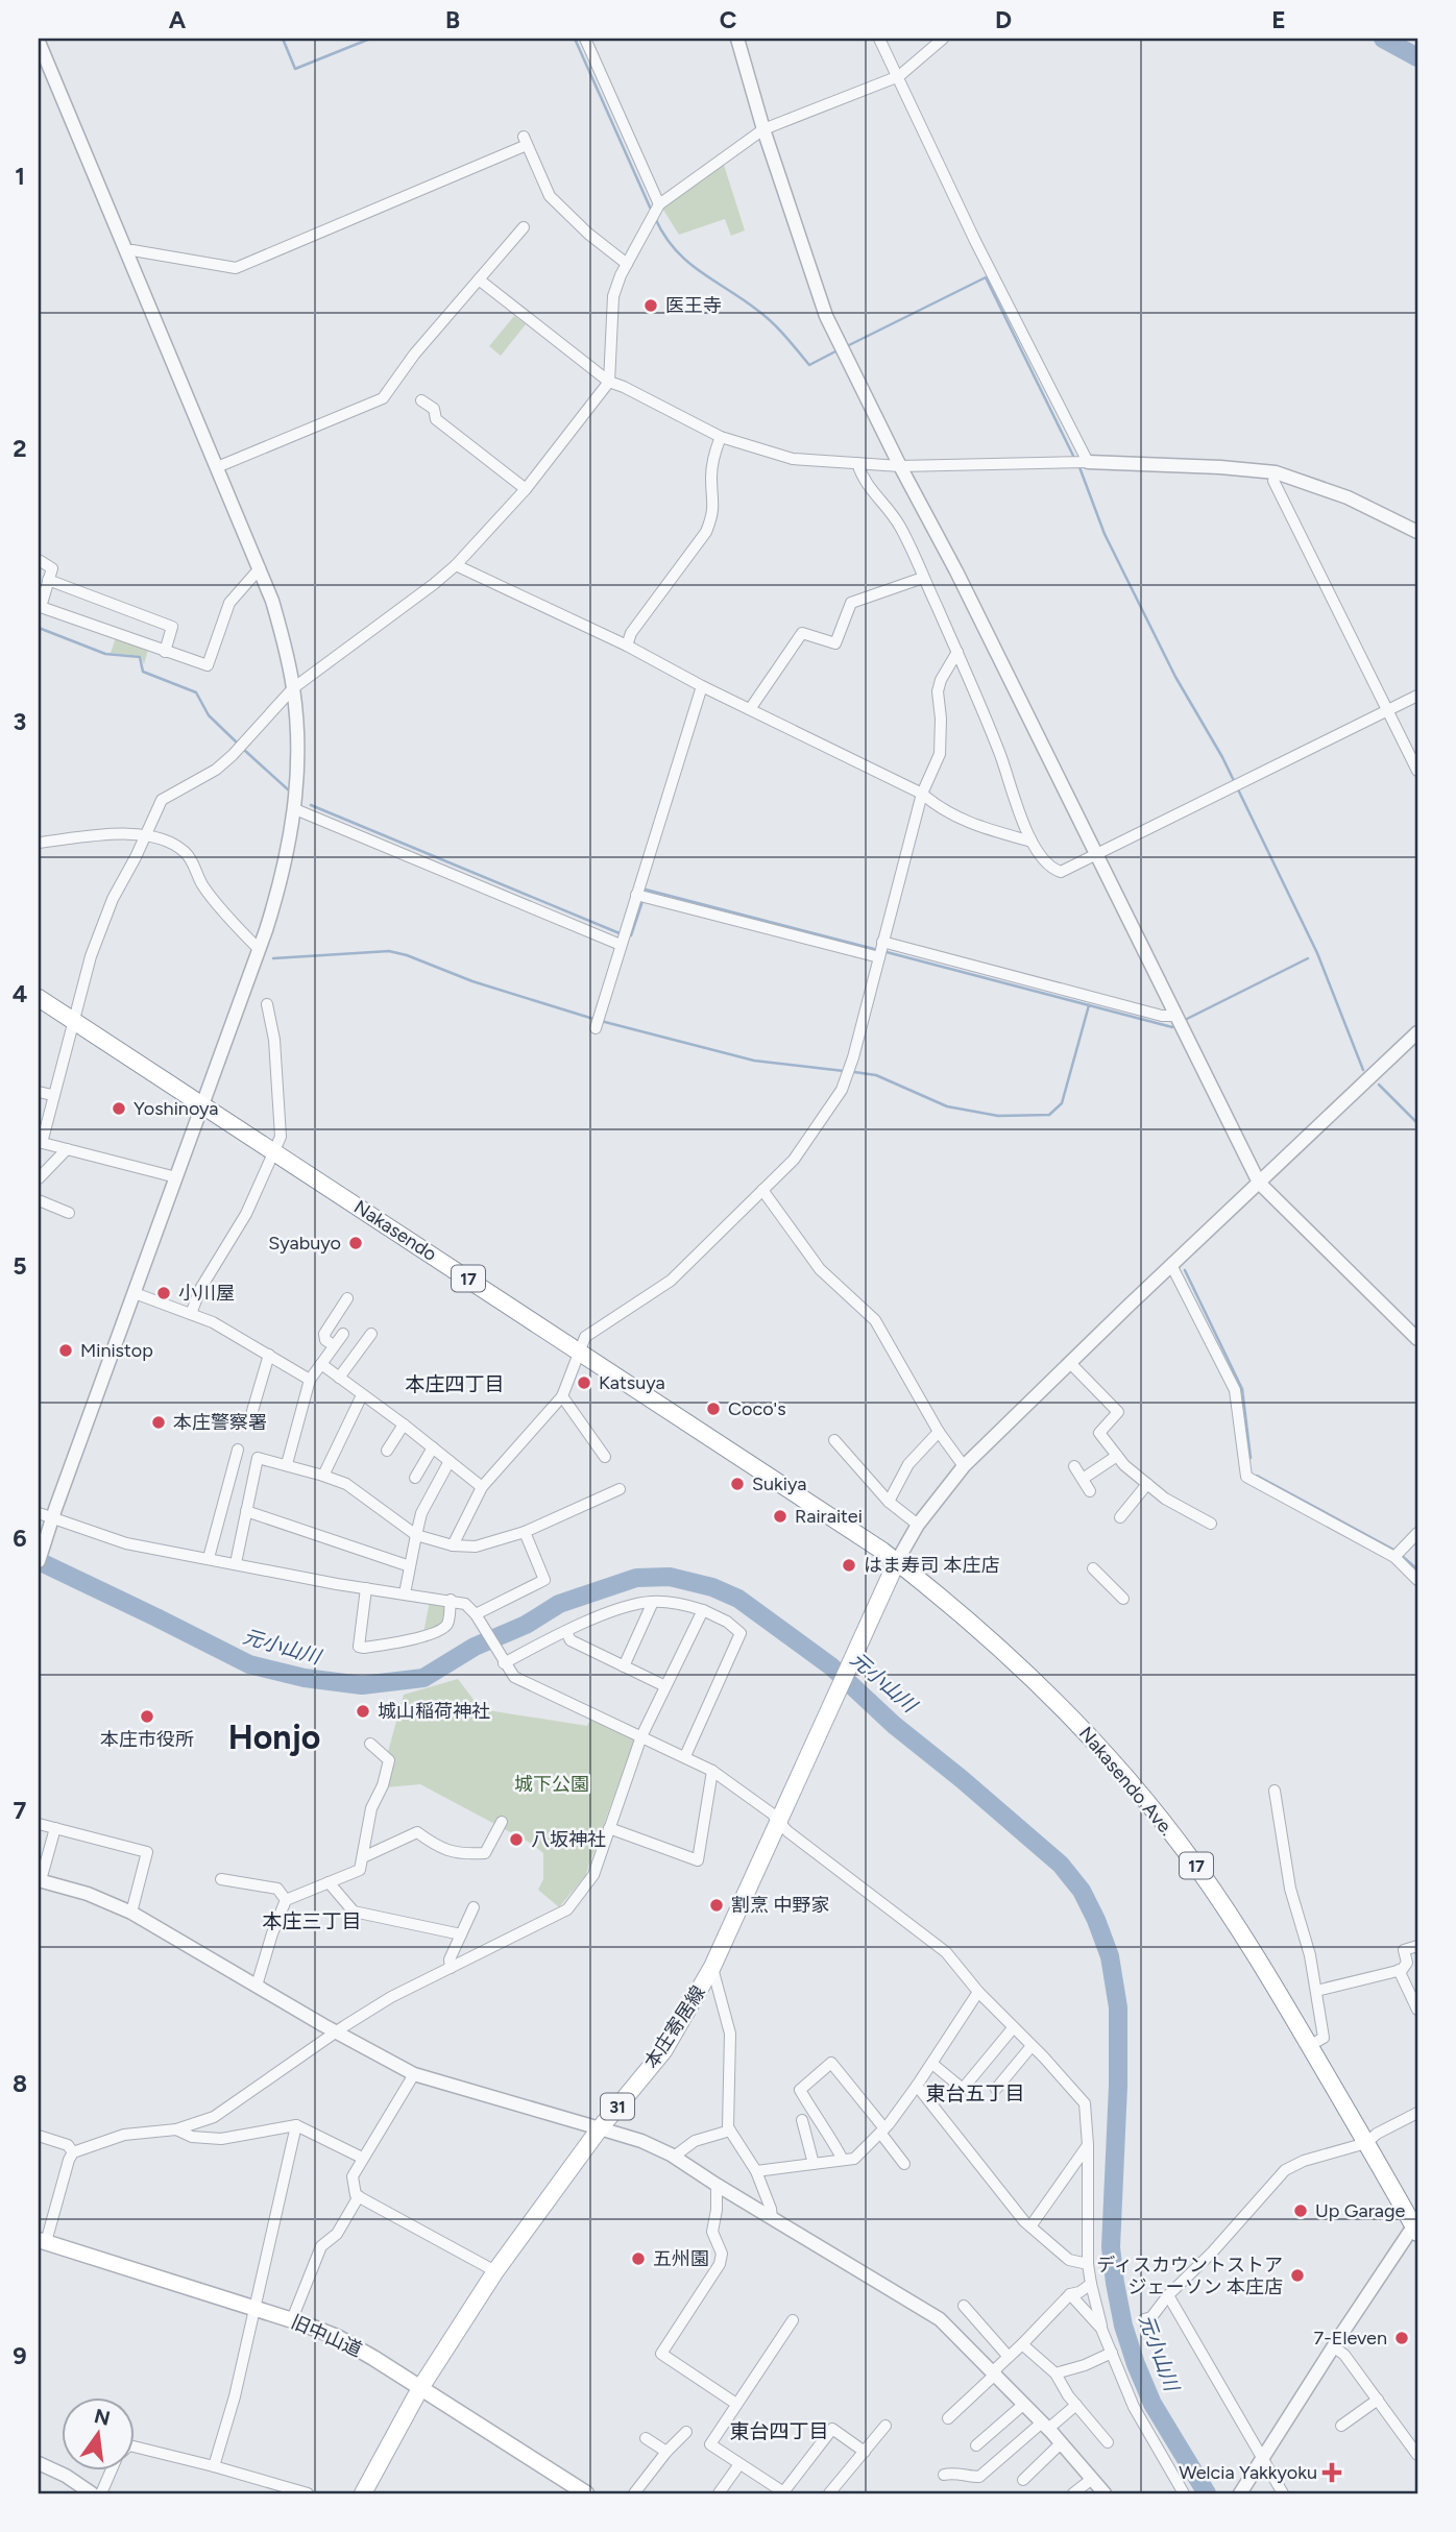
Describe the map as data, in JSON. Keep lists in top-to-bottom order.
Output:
{
  "streets": {
    "main road": [
      "Nakasendo",
      "17",
      "Nakasendo Ave.",
      "本庄寄居線",
      "31",
      "旧中山道"
    ]
  },
  "crossings": [
    ["Nakasendo", "Nakasendo Ave."],
    ["Nakasendo", "本庄寄居線"],
    ["Nakasendo Ave.", "本庄寄居線"],
    ["本庄寄居線", "旧中山道"]
  ],
  "districts": [
    "本庄四丁目",
    "Honjo",
    "本庄三丁目",
    "東台五丁目",
    "東台四丁目"
  ],
  "water": ["元小山川"],
  "parks": ["城下公園"],
  "places": {
    "other": [
      "医王寺",
      "Yoshinoya",
      "Syabuyo",
      "小川屋",
      "Ministop",
      "Katsuya",
      "Coco's",
      "本庄警察署",
      "Sukiya",
      "Rairaitei",
      "はま寿司 本庄店",
      "城山稲荷神社",
      "本庄市役所",
      "八坂神社",
      "割烹 中野家",
      "Up Garage",
      "五州園",
      "ディスカウントストア ジェーソン 本庄店",
      "7-Eleven"
    ],
    "health": ["Welcia Yakkyoku"]
  },
  "north": "top",
  "grid": {
    "columns": [
      "A",
      "B",
      "C",
      "D",
      "E"
    ],
    "rows": [
      "1",
      "2",
      "3",
      "4",
      "5",
      "6",
      "7",
      "8",
      "9"
    ]
  }
}
